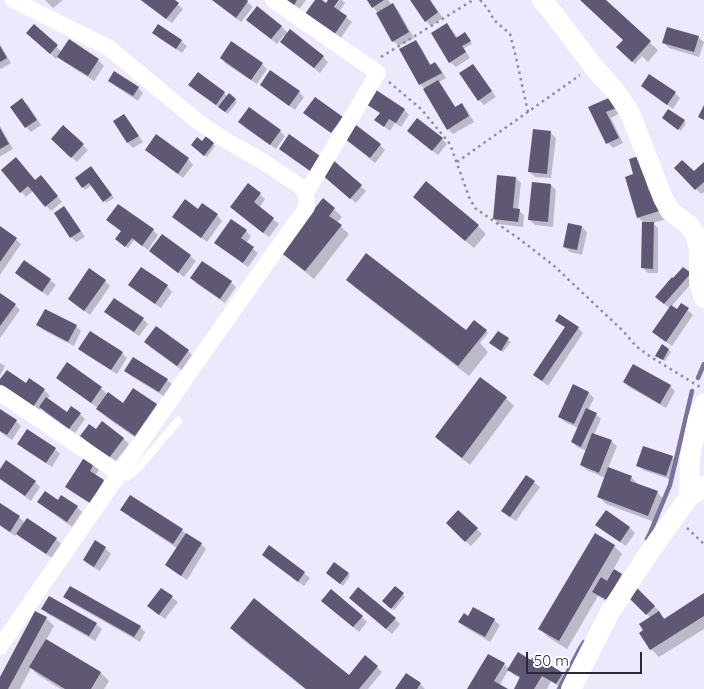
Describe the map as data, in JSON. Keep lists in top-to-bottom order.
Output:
{
  "scale_bar": "50 m"
}
